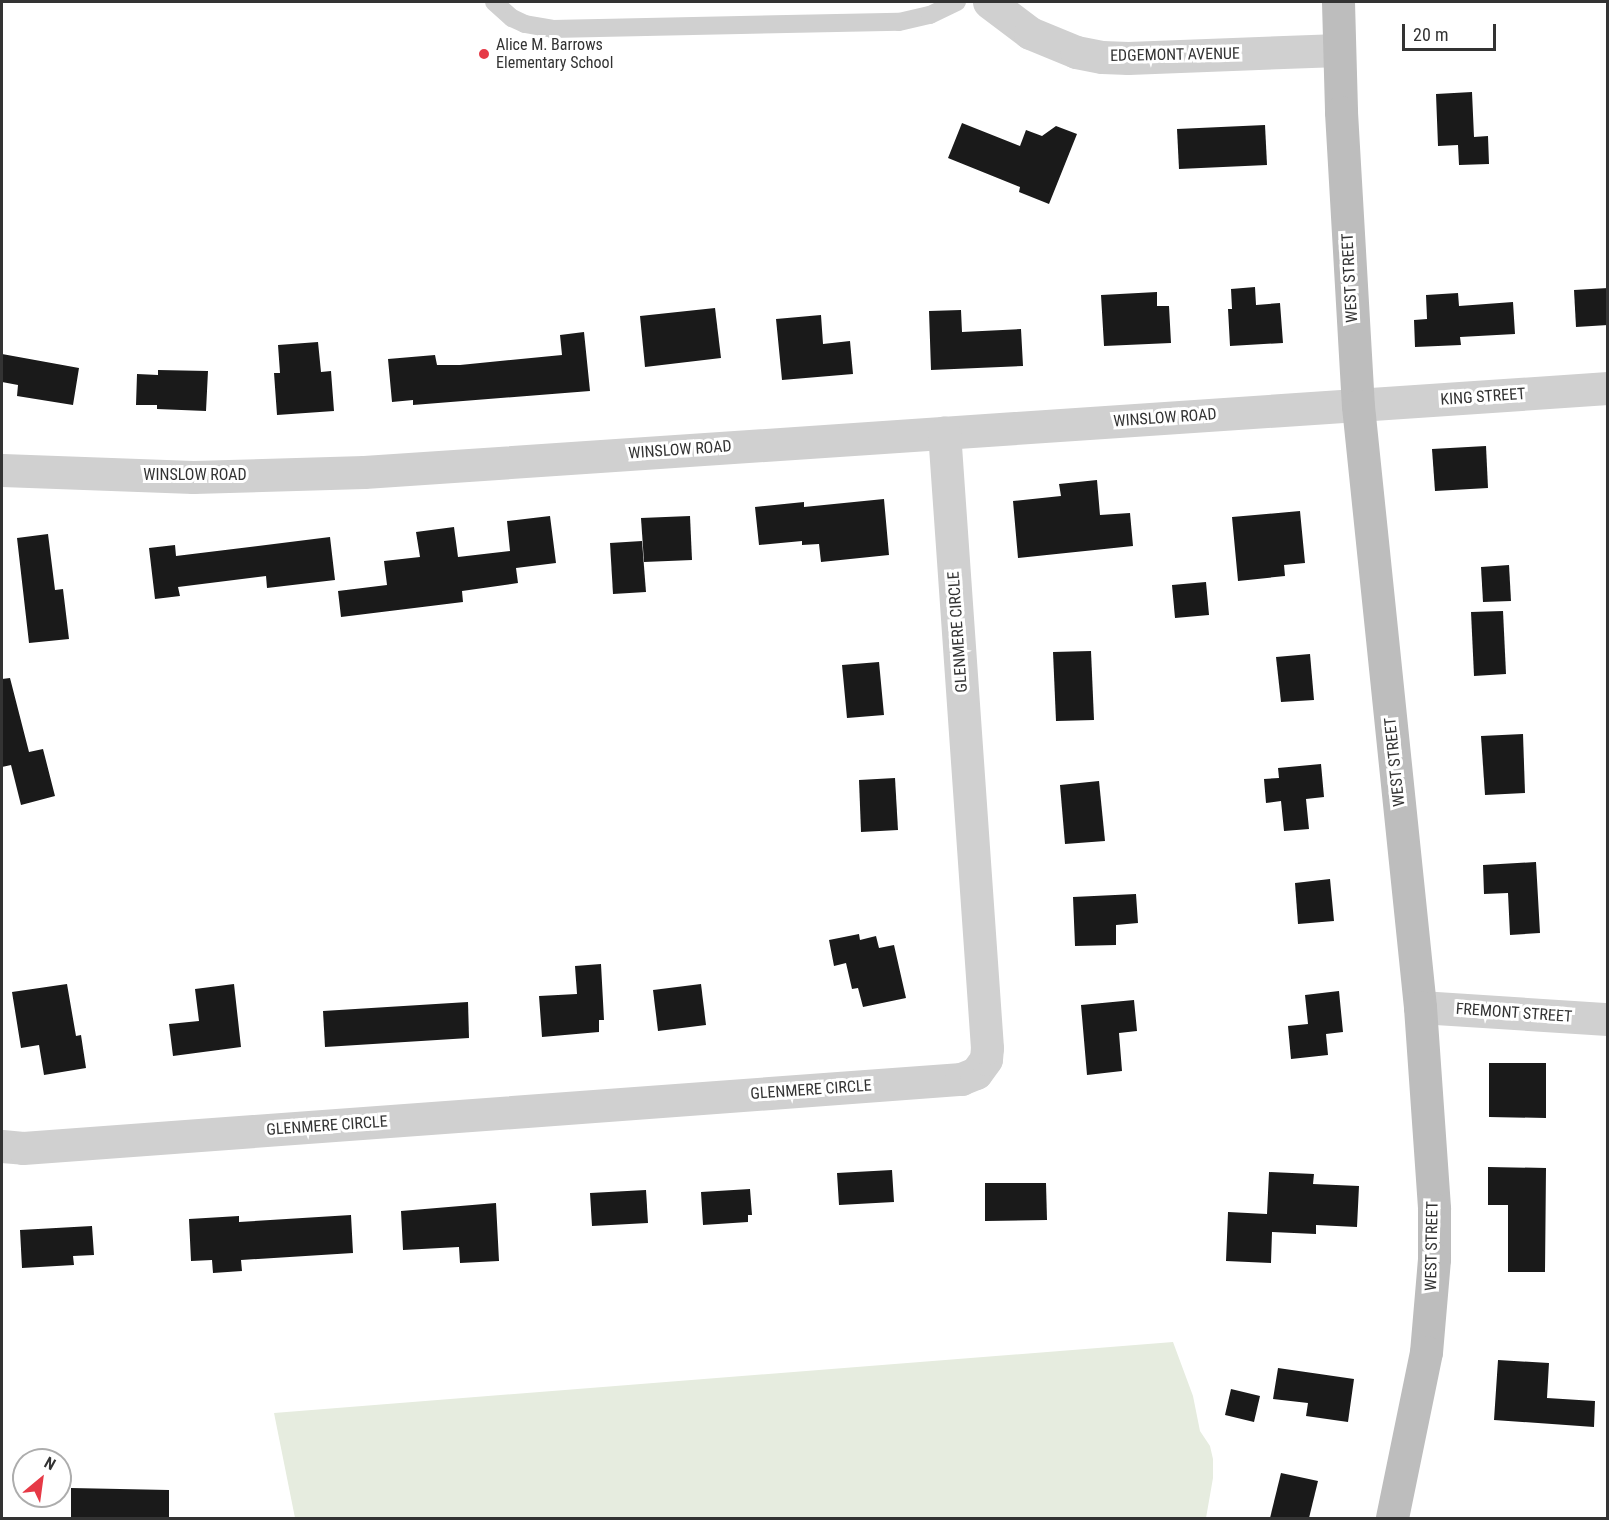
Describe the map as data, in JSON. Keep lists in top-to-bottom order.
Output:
{
  "streets": {
    "main road": ["WEST STREET"],
    "street": [
      "EDGEMONT AVENUE",
      "KING STREET",
      "WINSLOW ROAD",
      "GLENMERE CIRCLE",
      "FREMONT STREET"
    ]
  },
  "crossings": [
    ["EDGEMONT AVENUE", "WEST STREET"],
    ["WEST STREET", "KING STREET"],
    ["WEST STREET", "WINSLOW ROAD"],
    ["WEST STREET", "FREMONT STREET"],
    ["KING STREET", "WINSLOW ROAD"],
    ["WINSLOW ROAD", "GLENMERE CIRCLE"]
  ],
  "places": ["Alice M. Barrows Elementary School"],
  "scale_bar": "20 m",
  "north": "top right"
}
